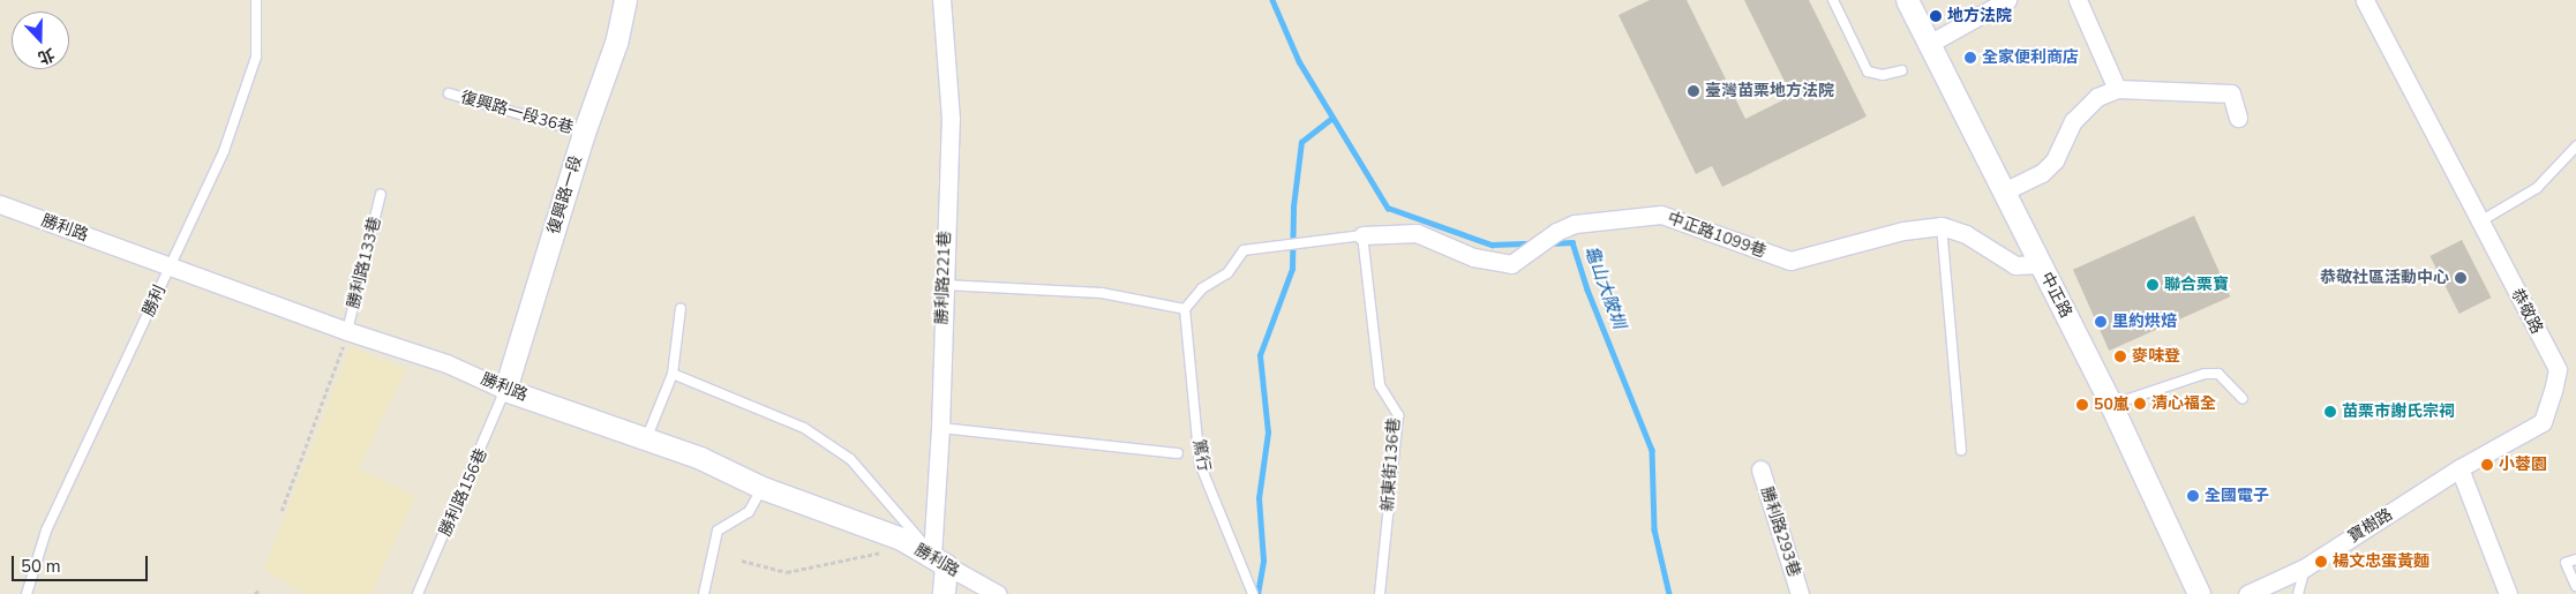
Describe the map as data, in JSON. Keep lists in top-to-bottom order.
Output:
{
  "streets": {
    "street": [
      "復興路一段",
      "勝利路",
      "中正路1099巷",
      "勝利路221巷",
      "中正路",
      "恭敬路",
      "寶樹路",
      "勝利路293巷"
    ],
    "lane": [
      "復興路一段36巷",
      "勝利路133巷",
      "勝利",
      "篤行",
      "新東街136巷",
      "勝利路156巷"
    ]
  },
  "crossings": [
    ["復興路一段36巷", "復興路一段"],
    ["復興路一段", "勝利路"],
    ["復興路一段", "勝利路156巷"],
    ["勝利路", "勝利路133巷"],
    ["勝利路", "勝利路221巷"],
    ["勝利路", "勝利"],
    ["勝利路", "勝利路156巷"],
    ["中正路1099巷", "中正路"],
    ["中正路1099巷", "新東街136巷"],
    ["恭敬路", "寶樹路"]
  ],
  "water": ["龜山大陂圳"],
  "places": [
    "地方法院",
    "全家便利商店",
    "臺灣苗栗地方法院",
    "恭敬社區活動中心",
    "聯合栗寶",
    "里約烘焙",
    "麥味登",
    "清心福全",
    "50嵐",
    "苗栗市謝氏宗祠",
    "小蓉園",
    "全國電子",
    "楊文忠蛋黃麵"
  ],
  "scale_bar": "50 m",
  "north": "bottom"
}
